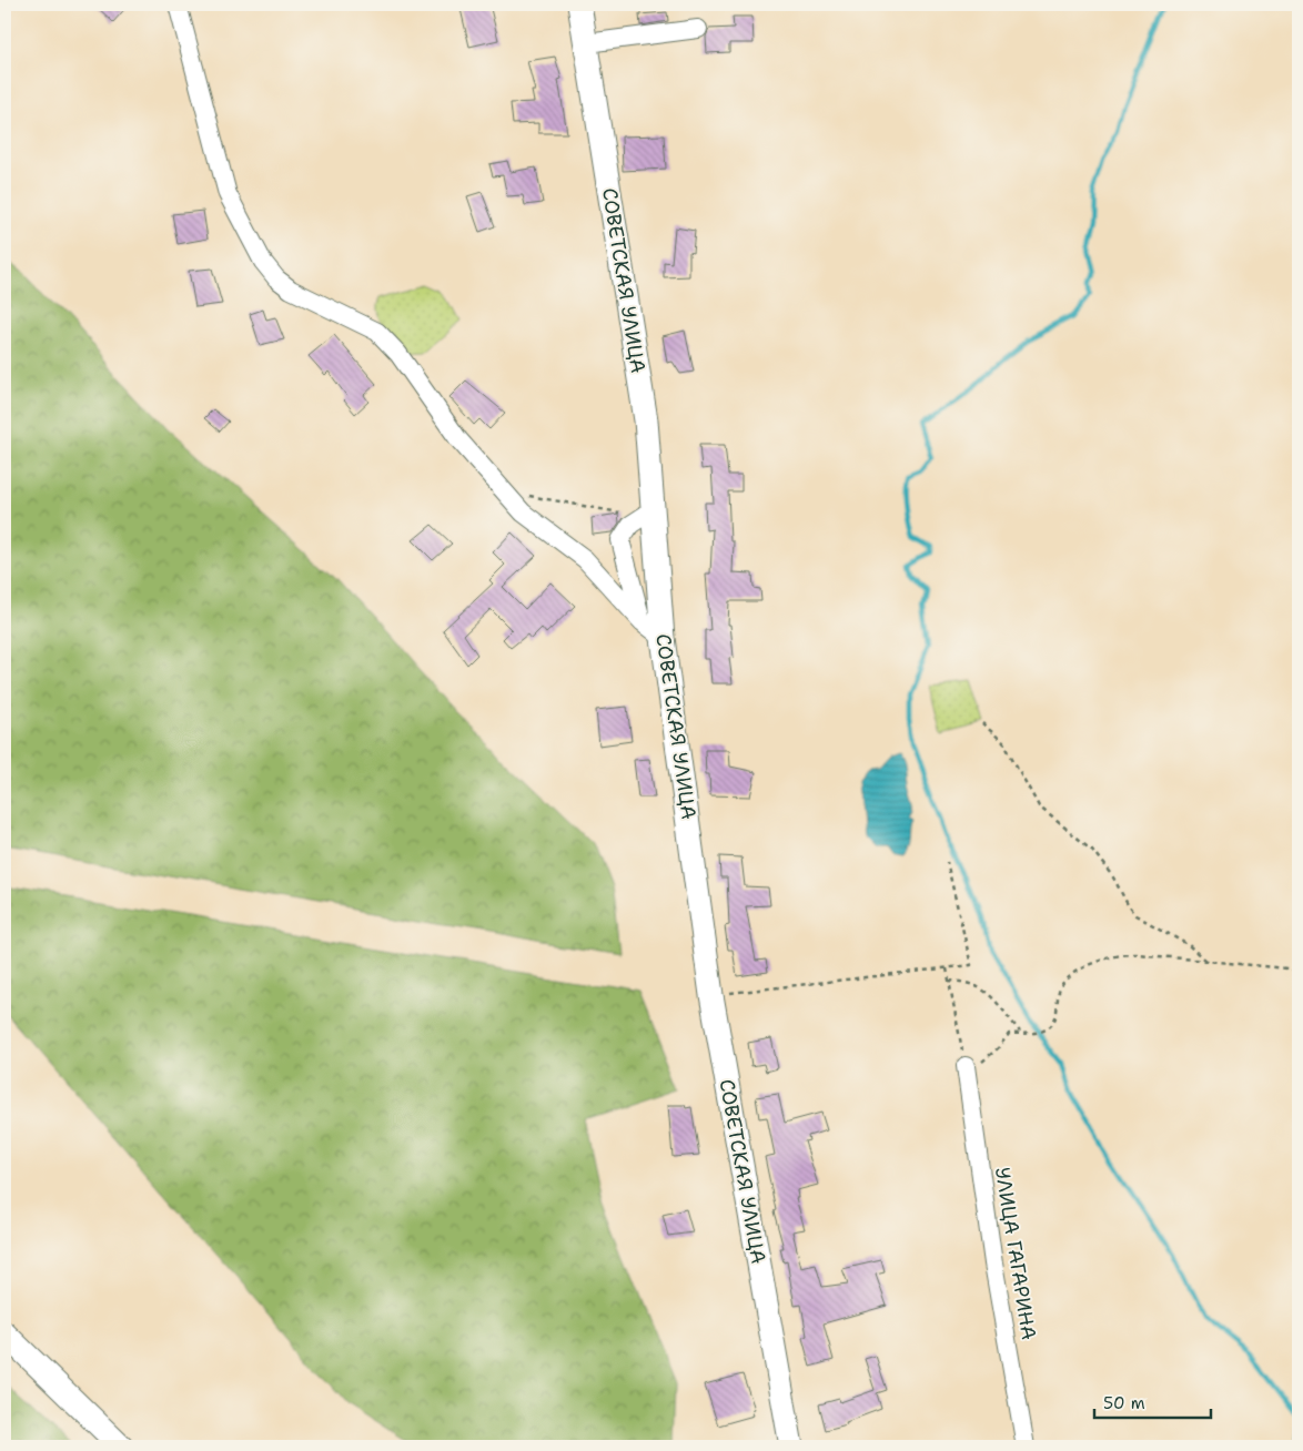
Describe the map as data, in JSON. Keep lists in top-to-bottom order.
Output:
{
  "streets": {
    "main road": ["СОВЕТСКАЯ УЛИЦА"],
    "street": ["УЛИЦА ГАГАРИНА"]
  },
  "scale_bar": "50 m"
}
